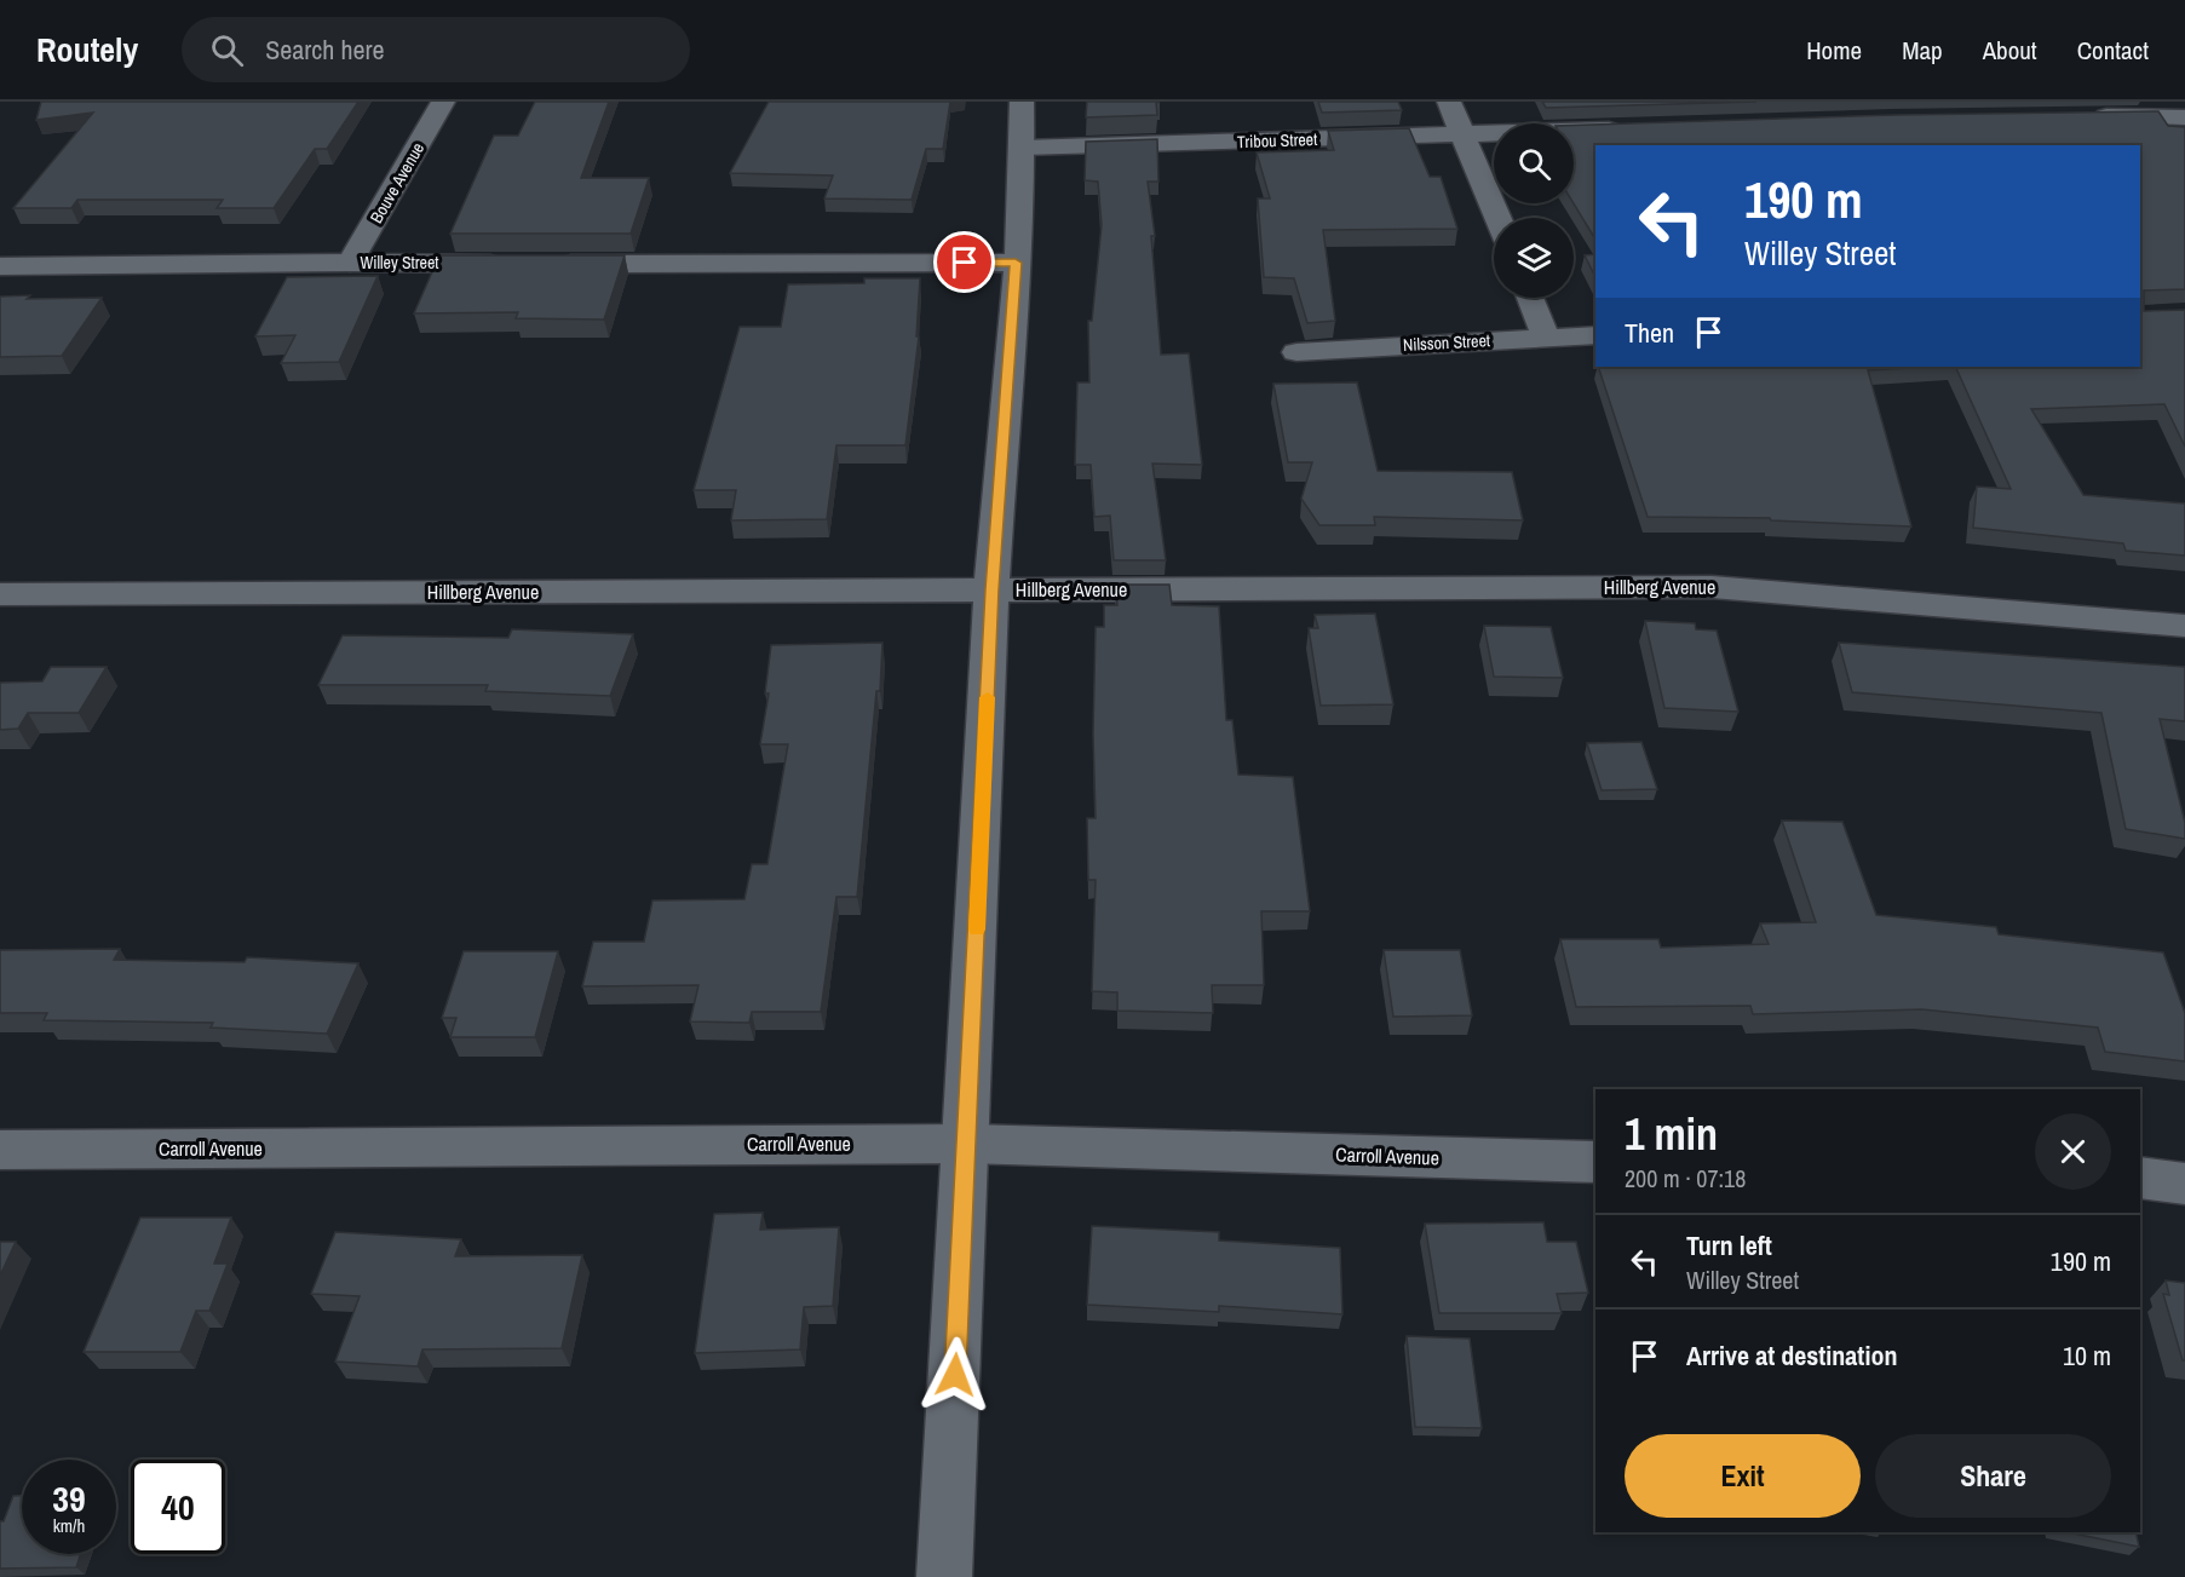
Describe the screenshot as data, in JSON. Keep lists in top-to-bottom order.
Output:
{
  "streets": {
    "street": [
      "Tribou Street",
      "Bouve Avenue",
      "Willey Street",
      "Nilsson Street",
      "Hillberg Avenue",
      "Carroll Avenue"
    ]
  },
  "crossings": [
    ["Bouve Avenue", "Willey Street"]
  ],
  "page": {
    "header": "Routely",
    "search": "Search here",
    "nav": [
      "Home",
      "Map",
      "About",
      "Contact"
    ],
    "turn": ["190 m", "Willey Street"],
    "then": "Then",
    "heading": ["1 min", "200 m · 07:18"],
    "list": [
      {
        "name": "Turn left",
        "note": "Willey Street",
        "value": "190 m"
      },
      {
        "name": "Arrive at destination",
        "value": "10 m"
      }
    ],
    "buttons": ["Exit", "Share"],
    "speed": "39 km/h",
    "limit": "40"
  }
}
